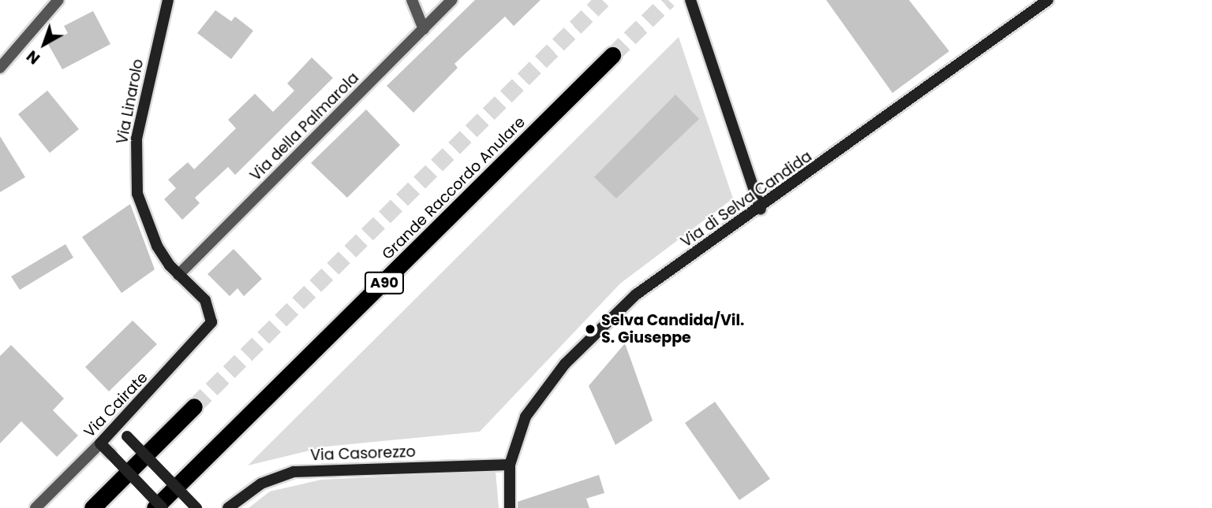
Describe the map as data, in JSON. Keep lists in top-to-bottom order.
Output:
{
  "streets": {
    "highway": ["Grande Raccordo Anulare", "A90"],
    "street": [
      "Via Linarolo",
      "Via della Palmarola",
      "Via di Selva Candida",
      "Via Cairate",
      "Via Casorezzo"
    ]
  },
  "crossings": [
    ["Via Linarolo", "Via della Palmarola"],
    ["Via Linarolo", "Via Cairate"],
    ["Via di Selva Candida", "Via Casorezzo"]
  ],
  "places": ["Selva Candida/Vil. S. Giuseppe"],
  "north": "bottom left"
}
